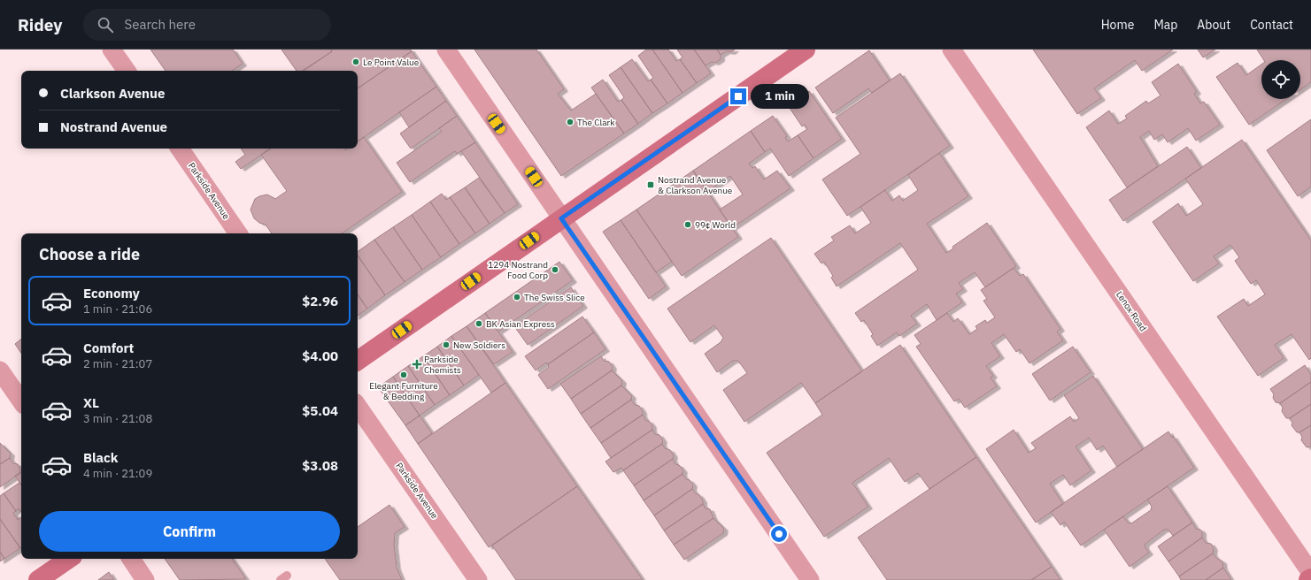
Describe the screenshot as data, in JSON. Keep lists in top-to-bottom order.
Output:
{
  "streets": {
    "street": ["Parkside Avenue", "Lenox Road"]
  },
  "places": {
    "other": [
      "Le Point Value",
      "The Clark",
      "99¢ World",
      "1294 Nostrand Food Corp",
      "The Swiss Slice",
      "BK Asian Express",
      "New Soldiers",
      "Elegant Furniture & Bedding"
    ],
    "transit": ["Nostrand Avenue & Clarkson Avenue"],
    "health": ["Parkside Chemists"]
  },
  "page": {
    "header": "Ridey",
    "search": "Search here",
    "nav": [
      "Home",
      "Map",
      "About",
      "Contact"
    ],
    "banner": ["Clarkson Avenue", "Nostrand Avenue"],
    "bubble": "1 min",
    "heading": "Choose a ride",
    "list": [
      {
        "name": "Economy",
        "note": "1 min · 21:06",
        "value": "$2.96"
      },
      {
        "name": "Comfort",
        "note": "2 min · 21:07",
        "value": "$4.00"
      },
      {
        "name": "XL",
        "note": "3 min · 21:08",
        "value": "$5.04"
      },
      {
        "name": "Black",
        "note": "4 min · 21:09",
        "value": "$3.08"
      }
    ],
    "buttons": "Confirm"
  }
}
